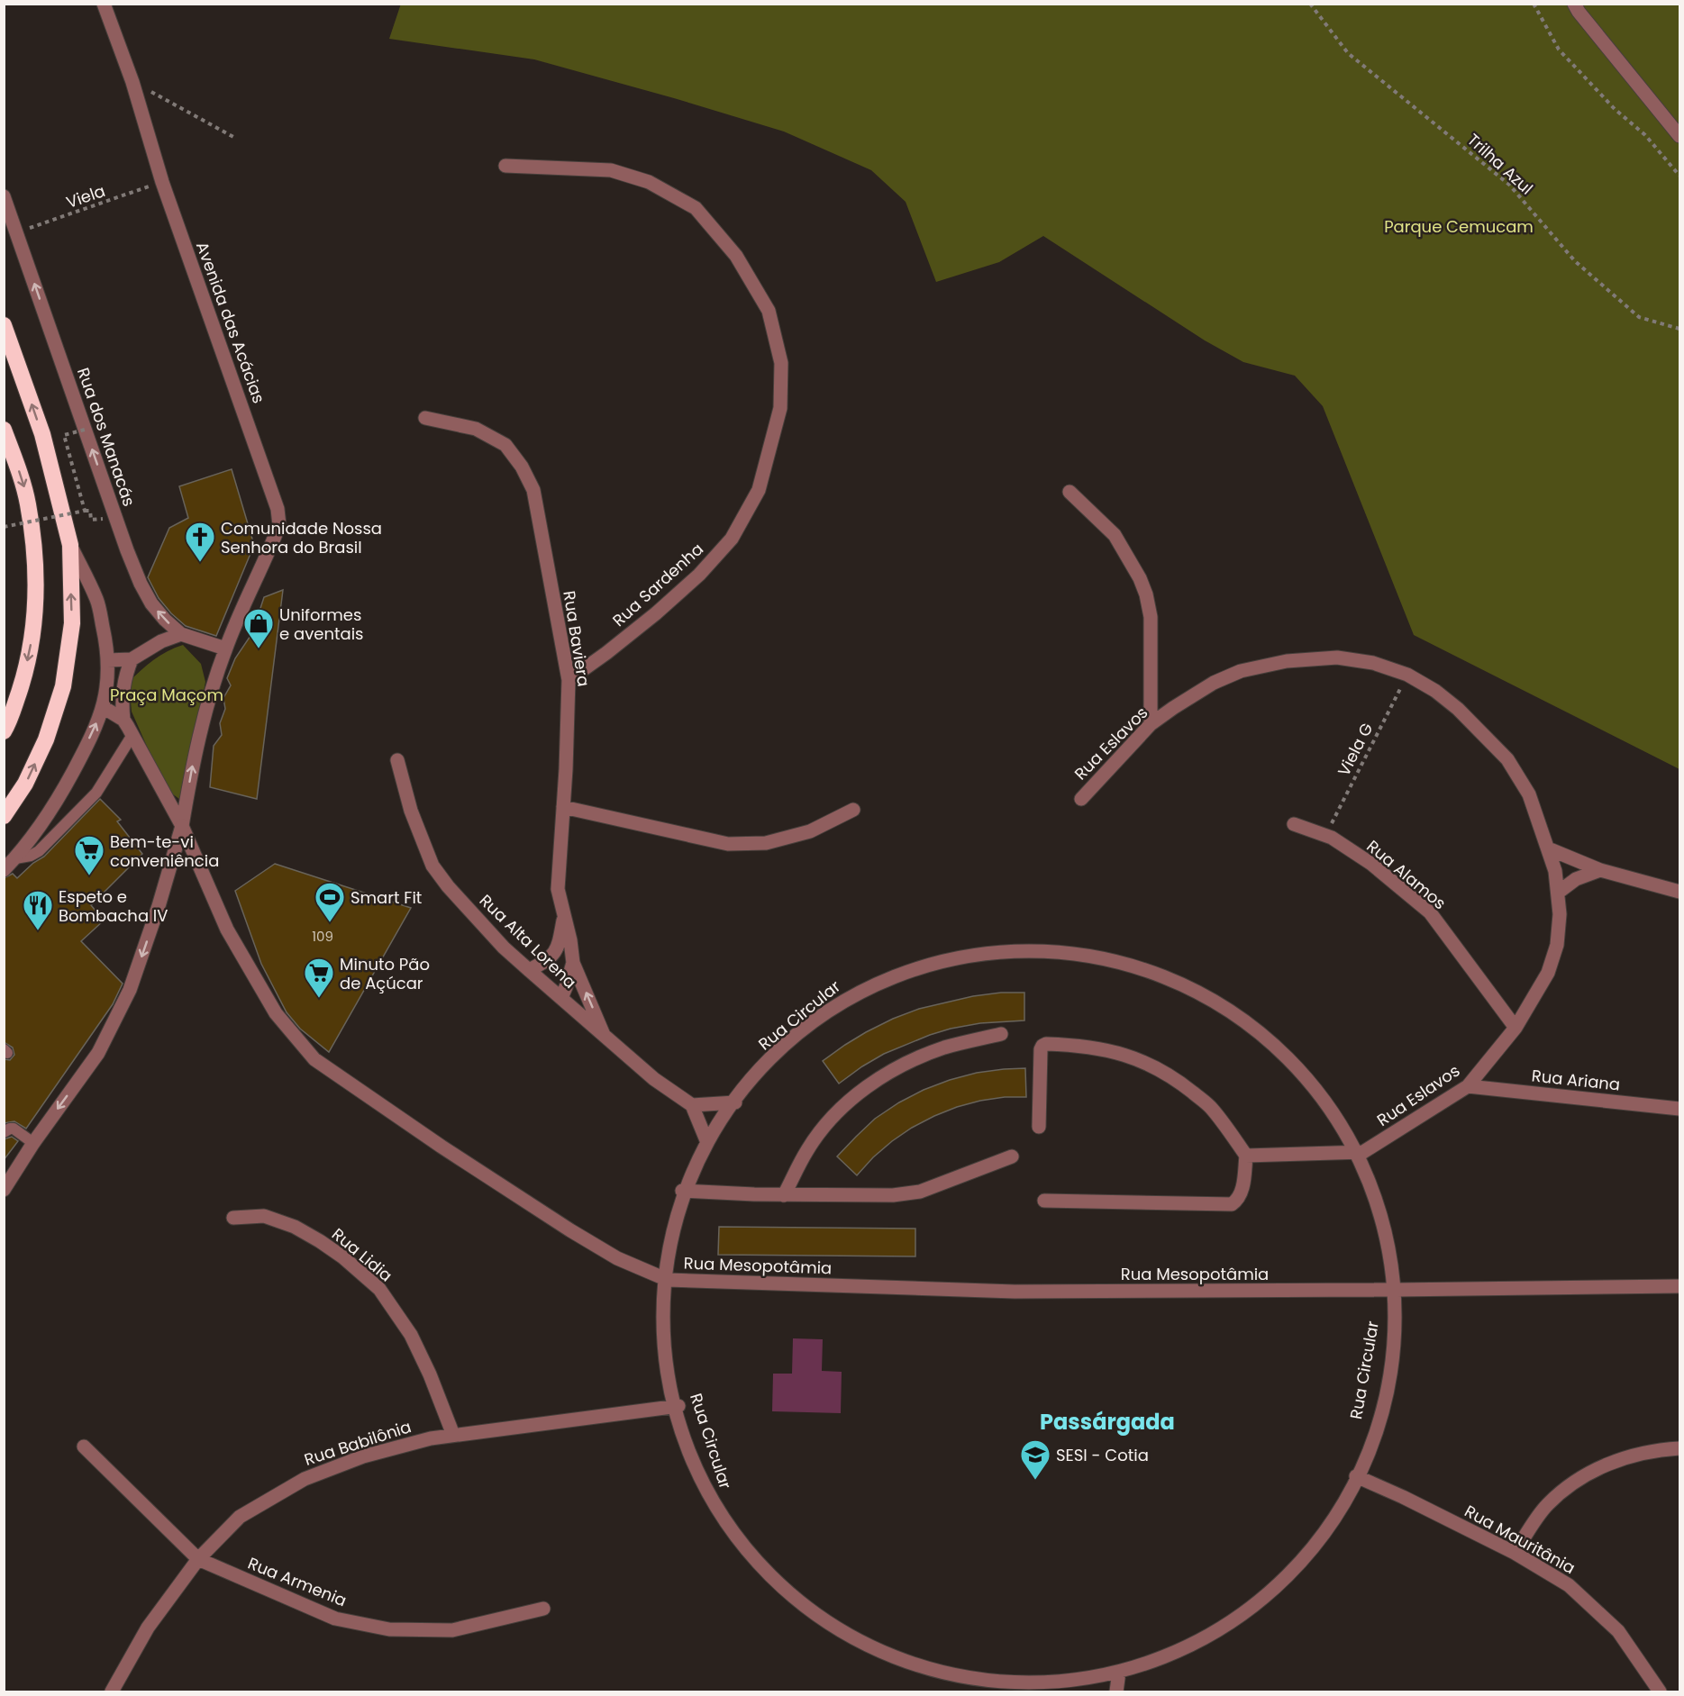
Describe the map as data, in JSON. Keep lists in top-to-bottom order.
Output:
{
  "streets": {
    "street": [
      "Avenida das Acácias",
      "Rua dos Manacás",
      "Rua Sardenha",
      "Rua Baviera",
      "Rua Eslavos",
      "Rua Alamos",
      "Rua Alta Lorena",
      "Rua Circular",
      "Rua Ariana",
      "Rua Lidia",
      "Rua Mesopotâmia",
      "Rua Babilônia",
      "Rua Mauritânia",
      "Rua Armenia"
    ],
    "path": ["Trilha Azul", "Viela", "Viela G"]
  },
  "crossings": [
    ["Viela", "Avenida das Acácias"],
    ["Viela", "Rua dos Manacás"],
    ["Avenida das Acácias", "Rua dos Manacás"],
    ["Avenida das Acácias", "Rua Mesopotâmia"],
    ["Rua Sardenha", "Rua Baviera"],
    ["Rua Baviera", "Rua Alta Lorena"],
    ["Rua Eslavos", "Viela G"],
    ["Rua Eslavos", "Rua Alamos"],
    ["Rua Eslavos", "Rua Circular"],
    ["Rua Eslavos", "Rua Ariana"],
    ["Viela G", "Rua Alamos"],
    ["Rua Circular", "Rua Mesopotâmia"],
    ["Rua Circular", "Rua Babilônia"],
    ["Rua Circular", "Rua Mauritânia"],
    ["Rua Lidia", "Rua Babilônia"],
    ["Rua Babilônia", "Rua Armenia"]
  ],
  "one_way": ["Rua dos Manacás"],
  "districts": ["Passárgada"],
  "parks": ["Parque Cemucam", "Praça Maçom"],
  "places": {
    "church": ["Comunidade Nossa Senhora do Brasil"],
    "shop": ["Uniformes e aventais"],
    "supermarket": ["Bem-te-vi conveniência", "Minuto Pão de Açúcar"],
    "sports": ["Smart Fit"],
    "restaurant": ["Espeto e Bombacha IV"],
    "school or university": ["SESI - Cotia"]
  },
  "house_numbers": ["109"]
}
